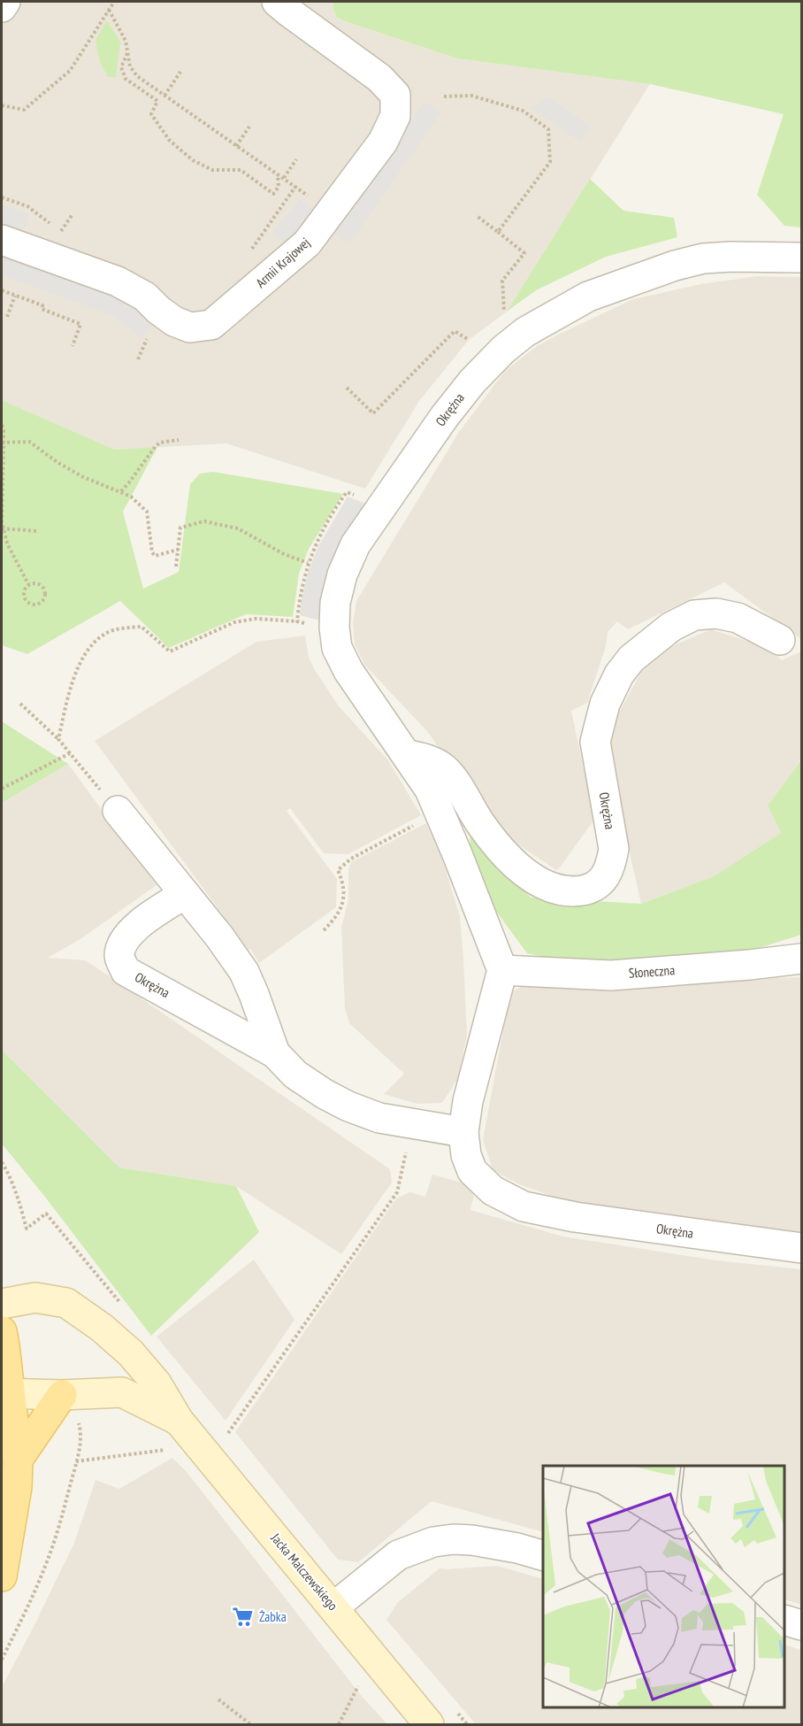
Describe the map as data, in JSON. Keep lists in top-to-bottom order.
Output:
{
  "streets": {
    "main road": ["Jacka Malczewskiego"],
    "street": ["Armii Krajowej", "Okrężna", "Słoneczna"]
  },
  "crossings": [
    ["Okrężna", "Słoneczna"]
  ],
  "places": {
    "supermarket": ["Żabka"]
  }
}
